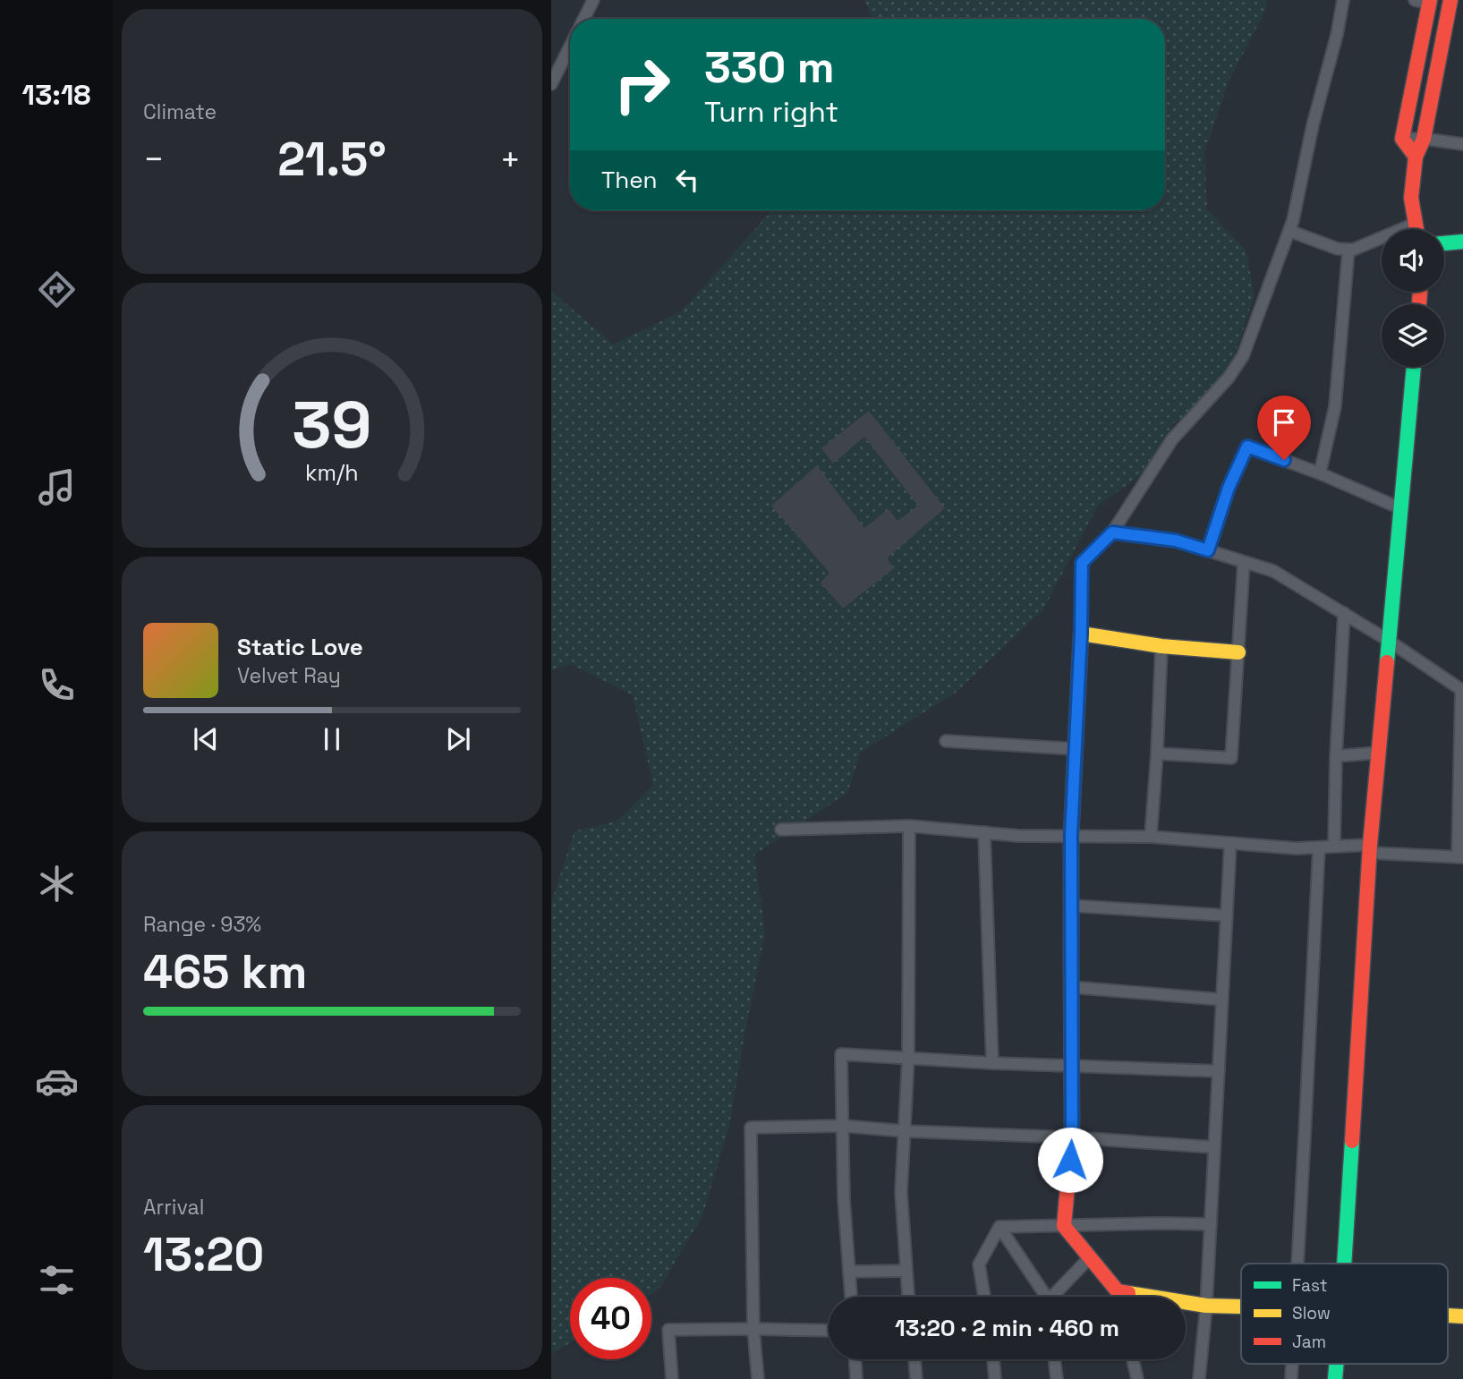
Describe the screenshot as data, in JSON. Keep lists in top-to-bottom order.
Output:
{
  "legend": ["Fast", "Slow", "Jam"],
  "page": {
    "tabs": "13:18",
    "tile": [
      "Climate",
      ["Range · 93%", "465 km"],
      ["Arrival", "13:20"]
    ],
    "turn": ["330 m", "Turn right"],
    "heat": ["−", "21.5°", "+"],
    "then": "Then",
    "song": ["Static Love", "Velvet Ray"],
    "limit": "40",
    "trip": "13:20 · 2 min · 460 m",
    "gauge": ["39", "km/h"]
  }
}
